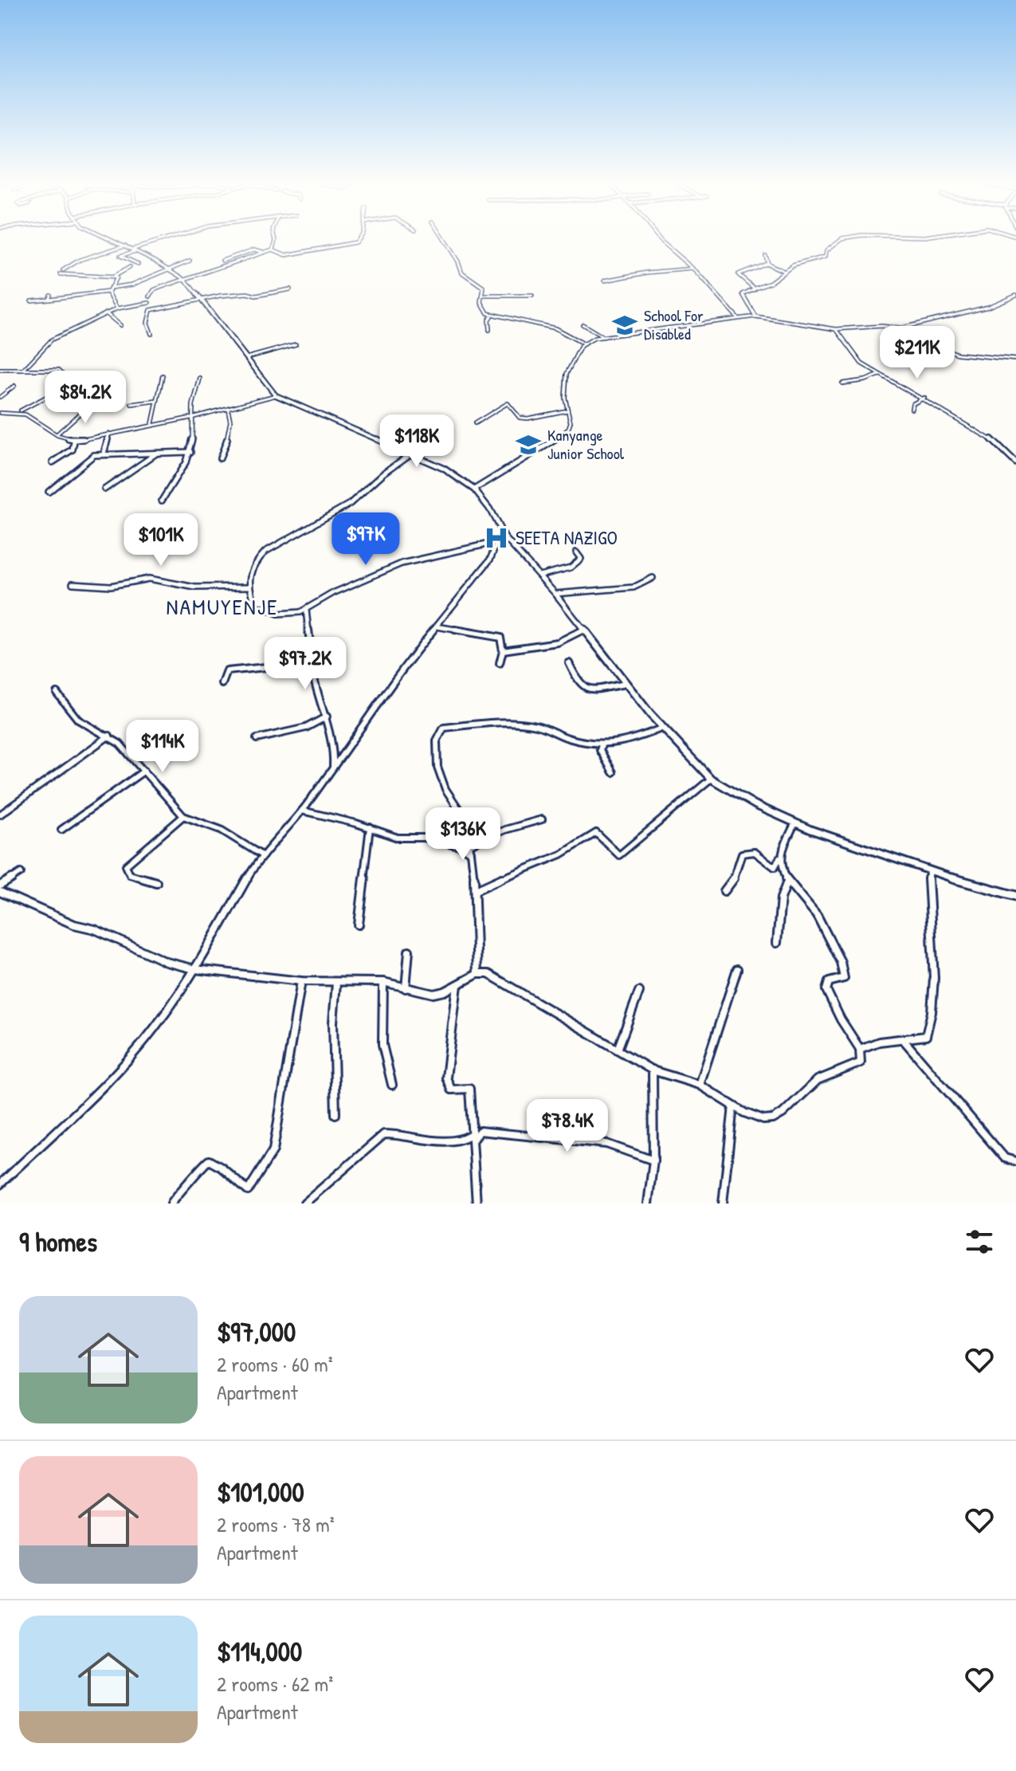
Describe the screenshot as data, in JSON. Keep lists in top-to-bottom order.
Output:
{
  "districts": ["NAMUYENJE"],
  "places": {
    "school or university": ["School For Disabled", "Kanyange Junior School"],
    "hospital": ["SEETA NAZIGO"]
  },
  "page": {
    "price": [
      "$211K",
      "$84.2K",
      "$118K",
      "$97K",
      "$101K",
      "$97.2K",
      "$114K",
      "$136K",
      "$78.4K"
    ],
    "heading": "9 homes",
    "list": [
      {
        "name": "$97,000",
        "note": "2 rooms · 60 m² · Apartment"
      },
      {
        "name": "$101,000",
        "note": "2 rooms · 78 m² · Apartment"
      },
      {
        "name": "$114,000",
        "note": "2 rooms · 62 m² · Apartment"
      }
    ]
  }
}
